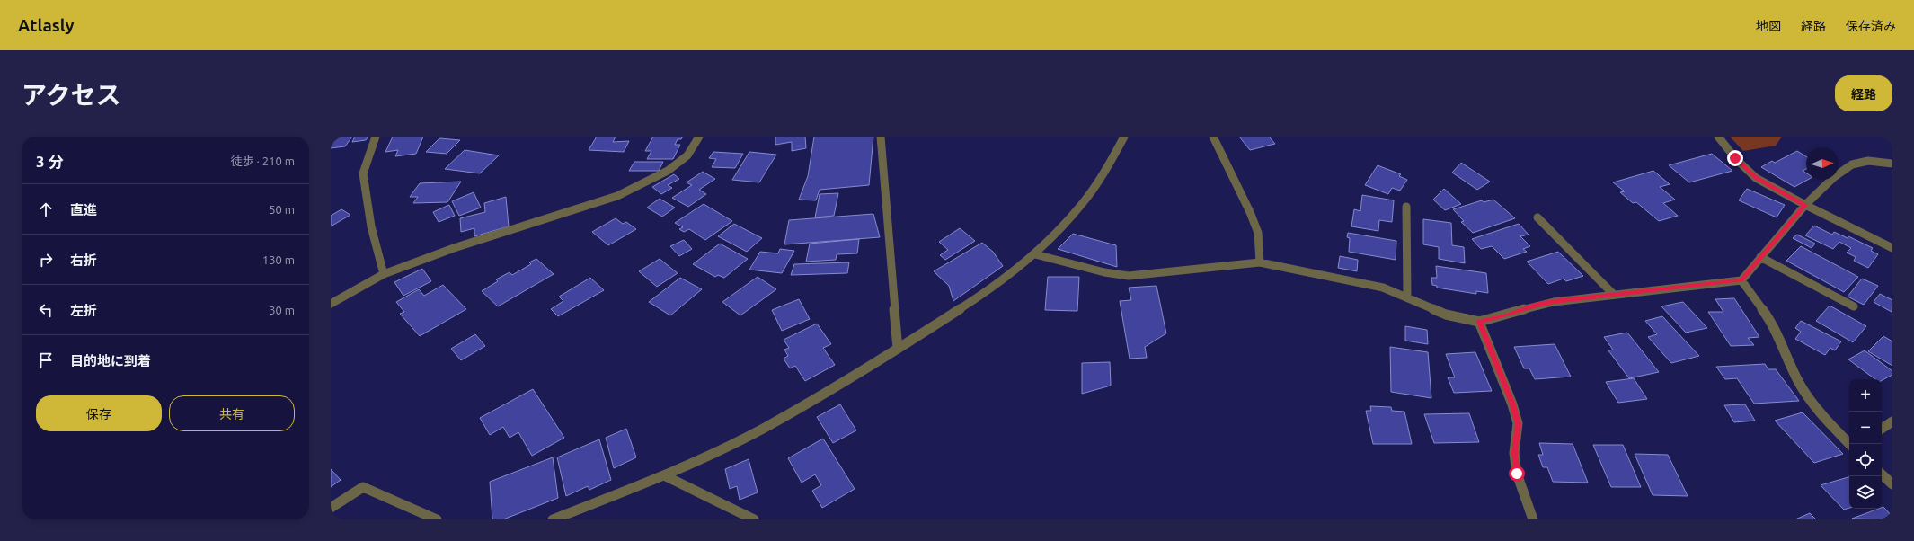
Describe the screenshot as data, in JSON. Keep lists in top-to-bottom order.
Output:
{
  "north": "right",
  "page": {
    "header": "Atlasly",
    "nav": ["地図", "経路", "保存済み"],
    "title": "アクセス",
    "buttons": [
      "経路",
      ["保存", "共有"]
    ],
    "heading": ["3 分", "徒歩 · 210 m"],
    "list": [
      ["直進", "50 m"],
      ["右折", "130 m"],
      ["左折", "30 m"],
      "目的地に到着"
    ],
    "map_buttons": ["+", "−"]
  }
}
